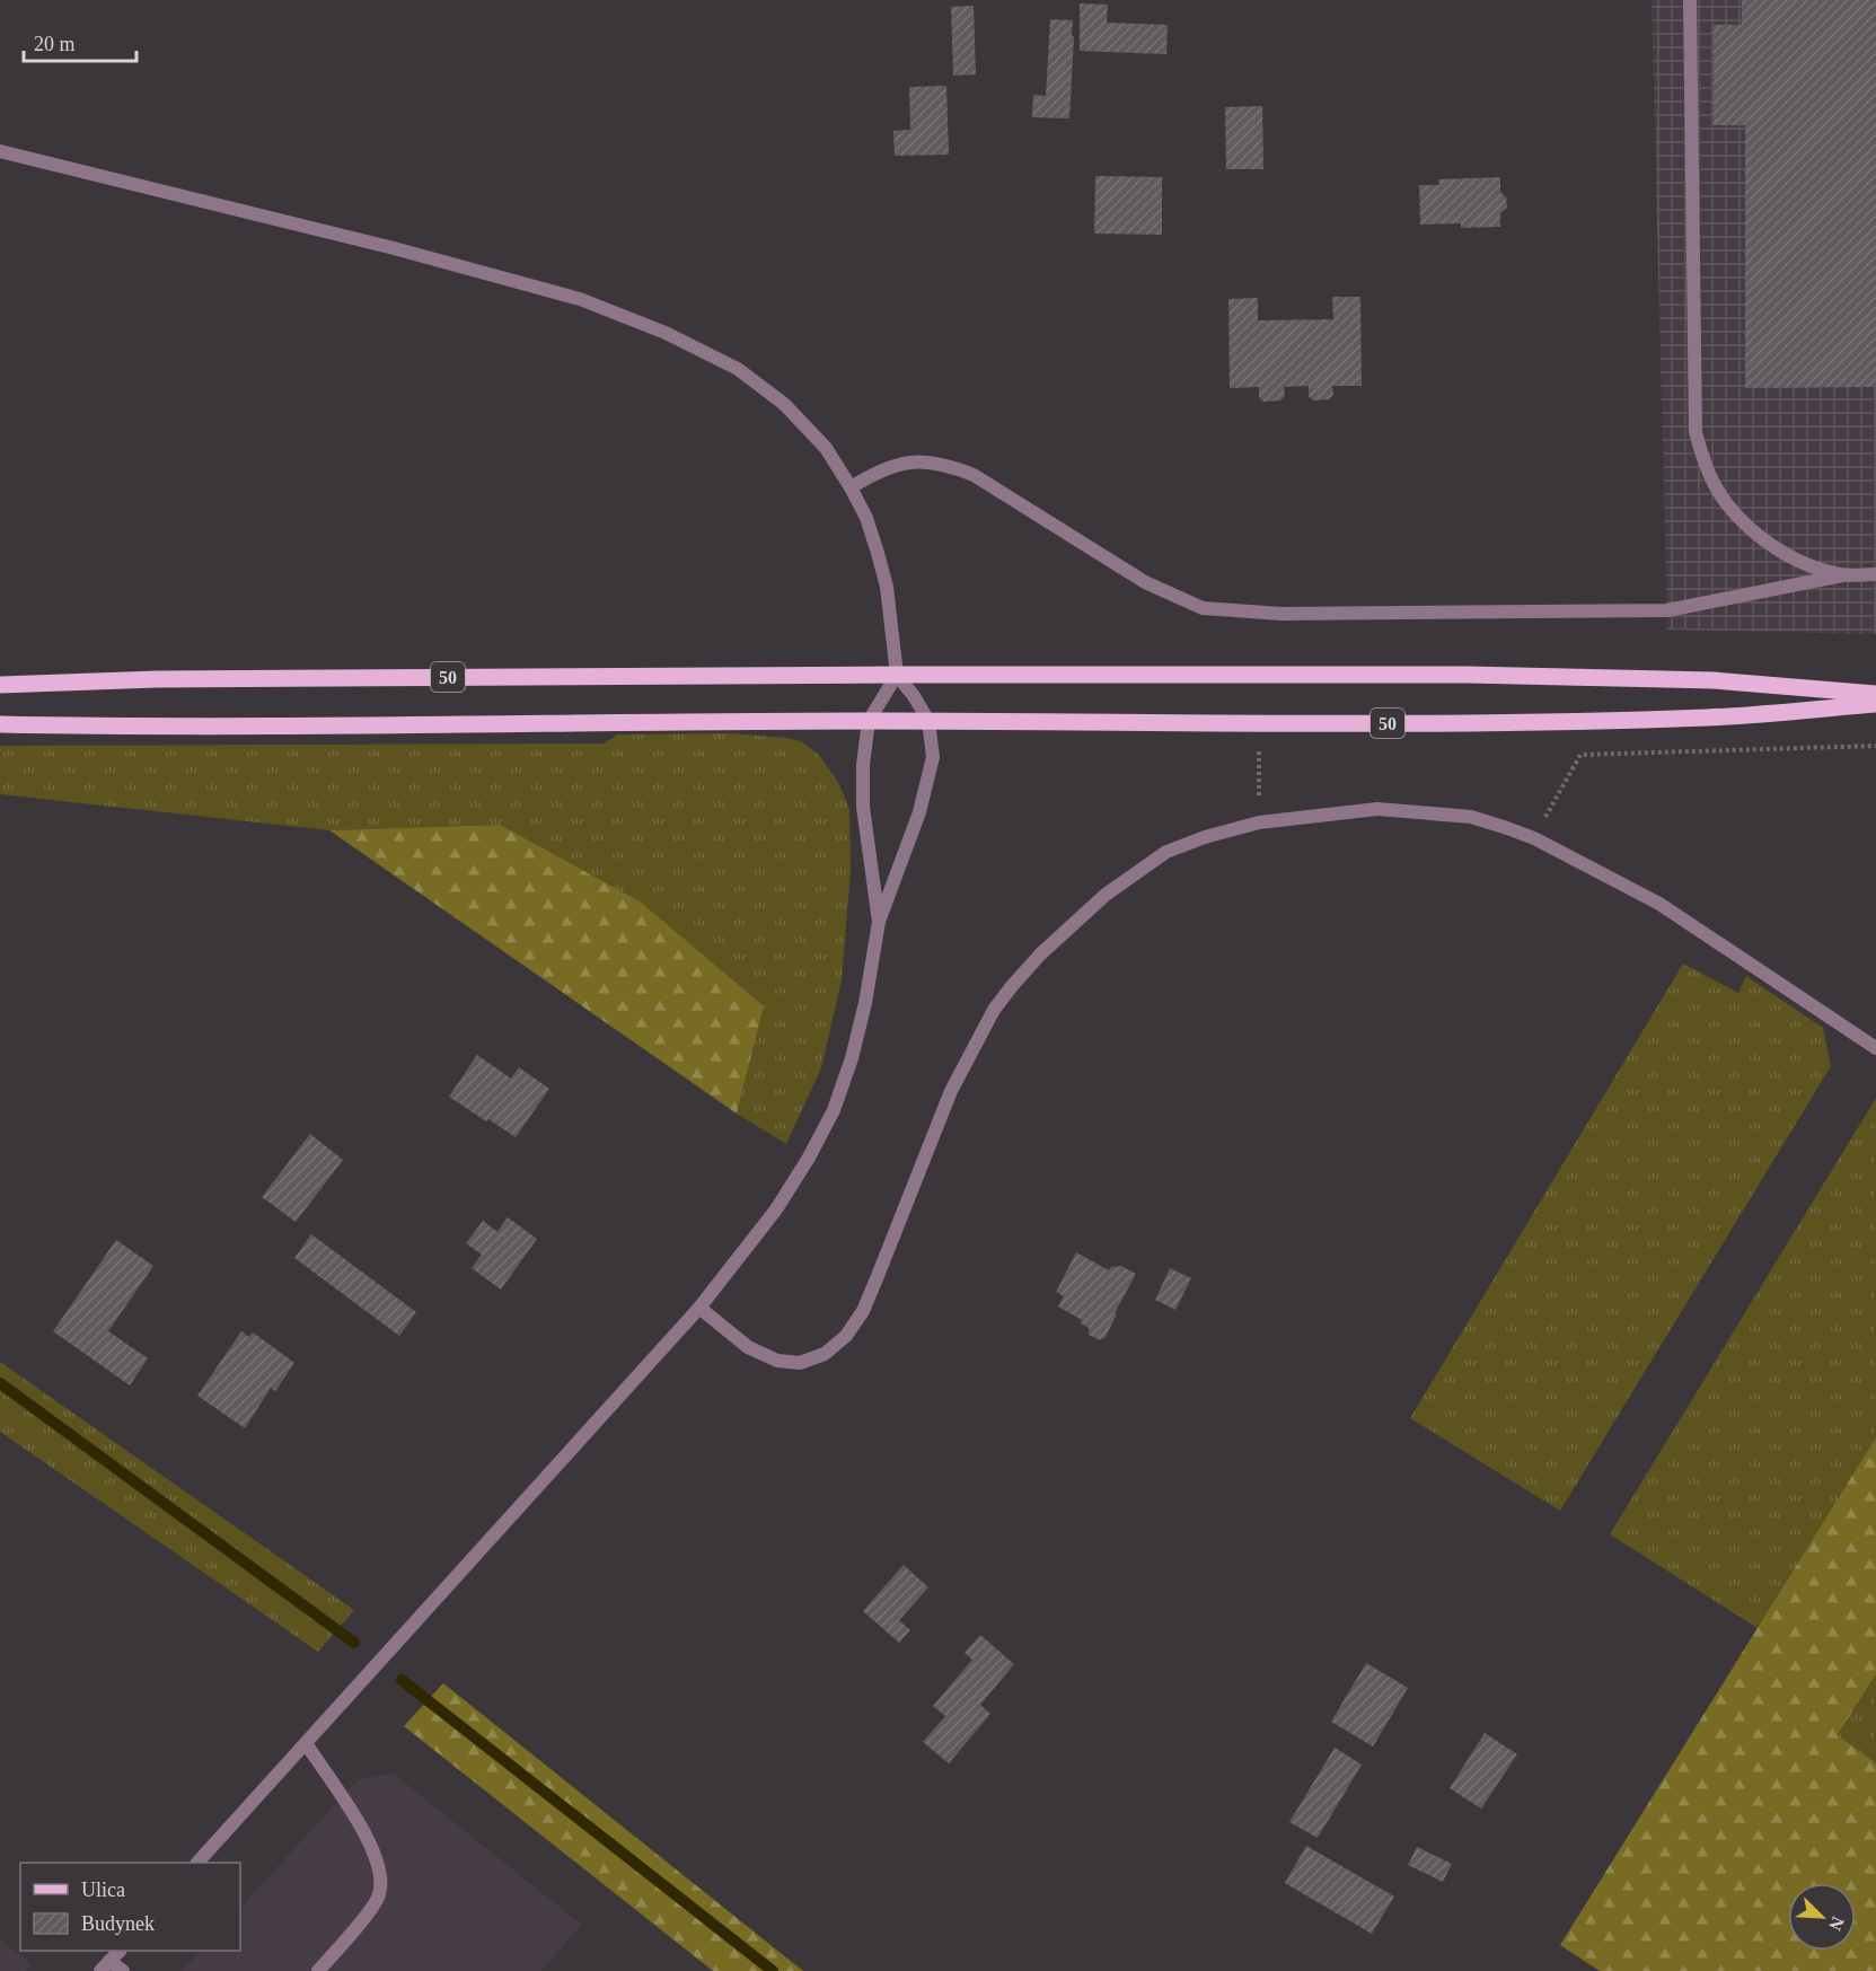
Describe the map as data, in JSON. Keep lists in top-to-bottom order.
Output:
{
  "streets": {
    "main road": ["50"]
  },
  "legend": ["Ulica", "Budynek"],
  "scale_bar": "20 m",
  "north": "bottom right"
}
